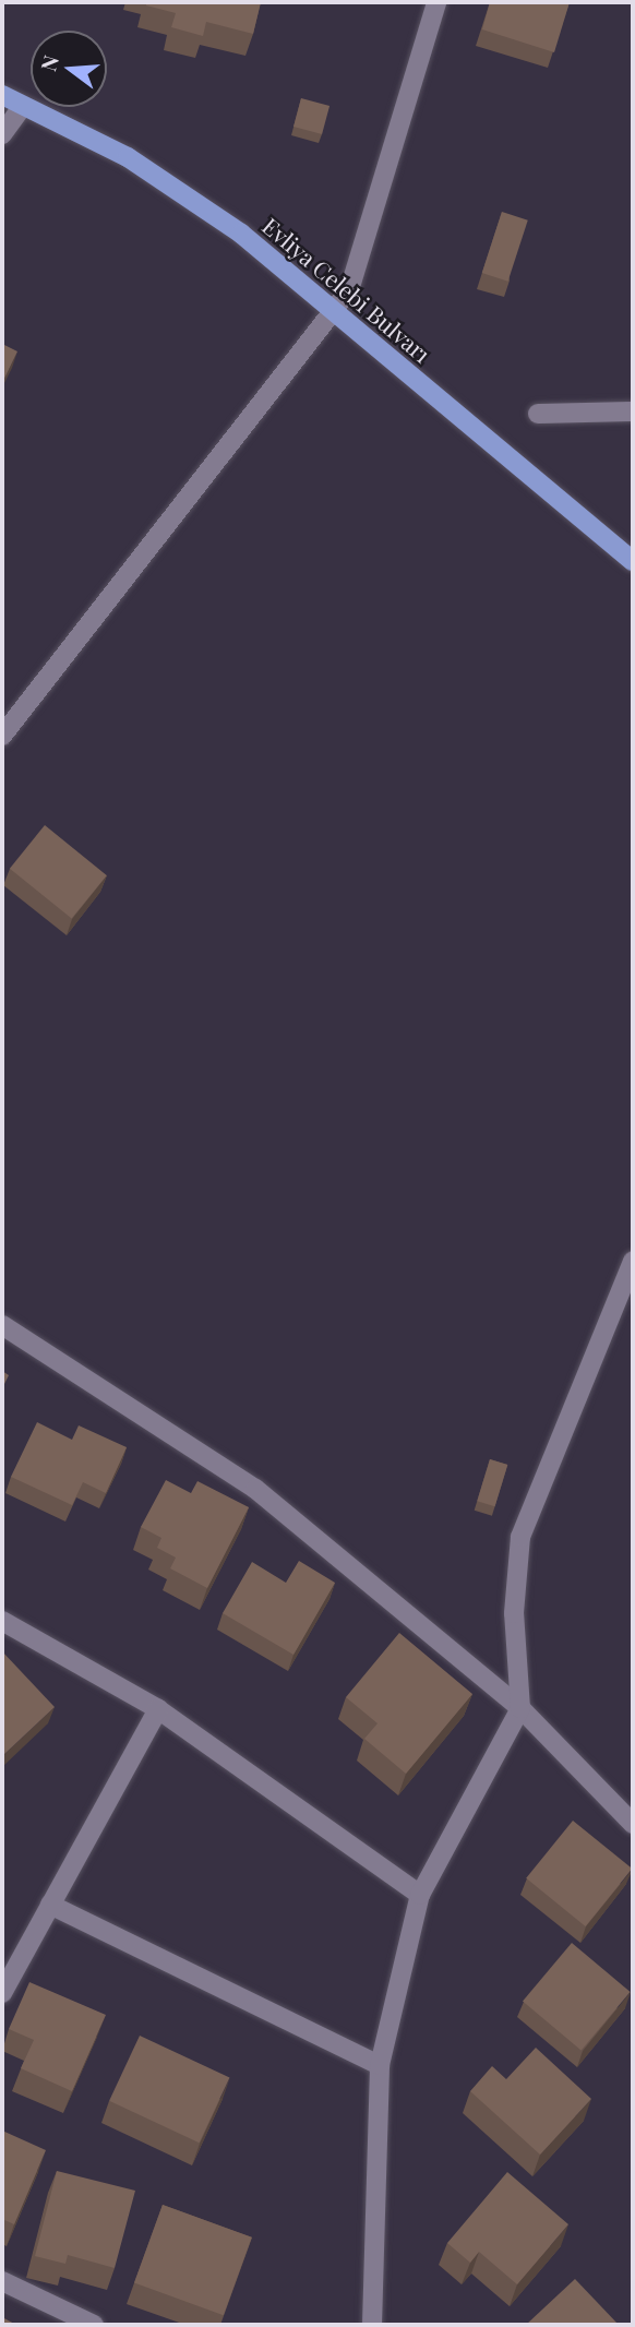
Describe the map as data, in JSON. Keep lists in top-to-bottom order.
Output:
{
  "streets": {
    "main road": ["Evliya Celebi Bulvarı"]
  },
  "north": "left"
}
